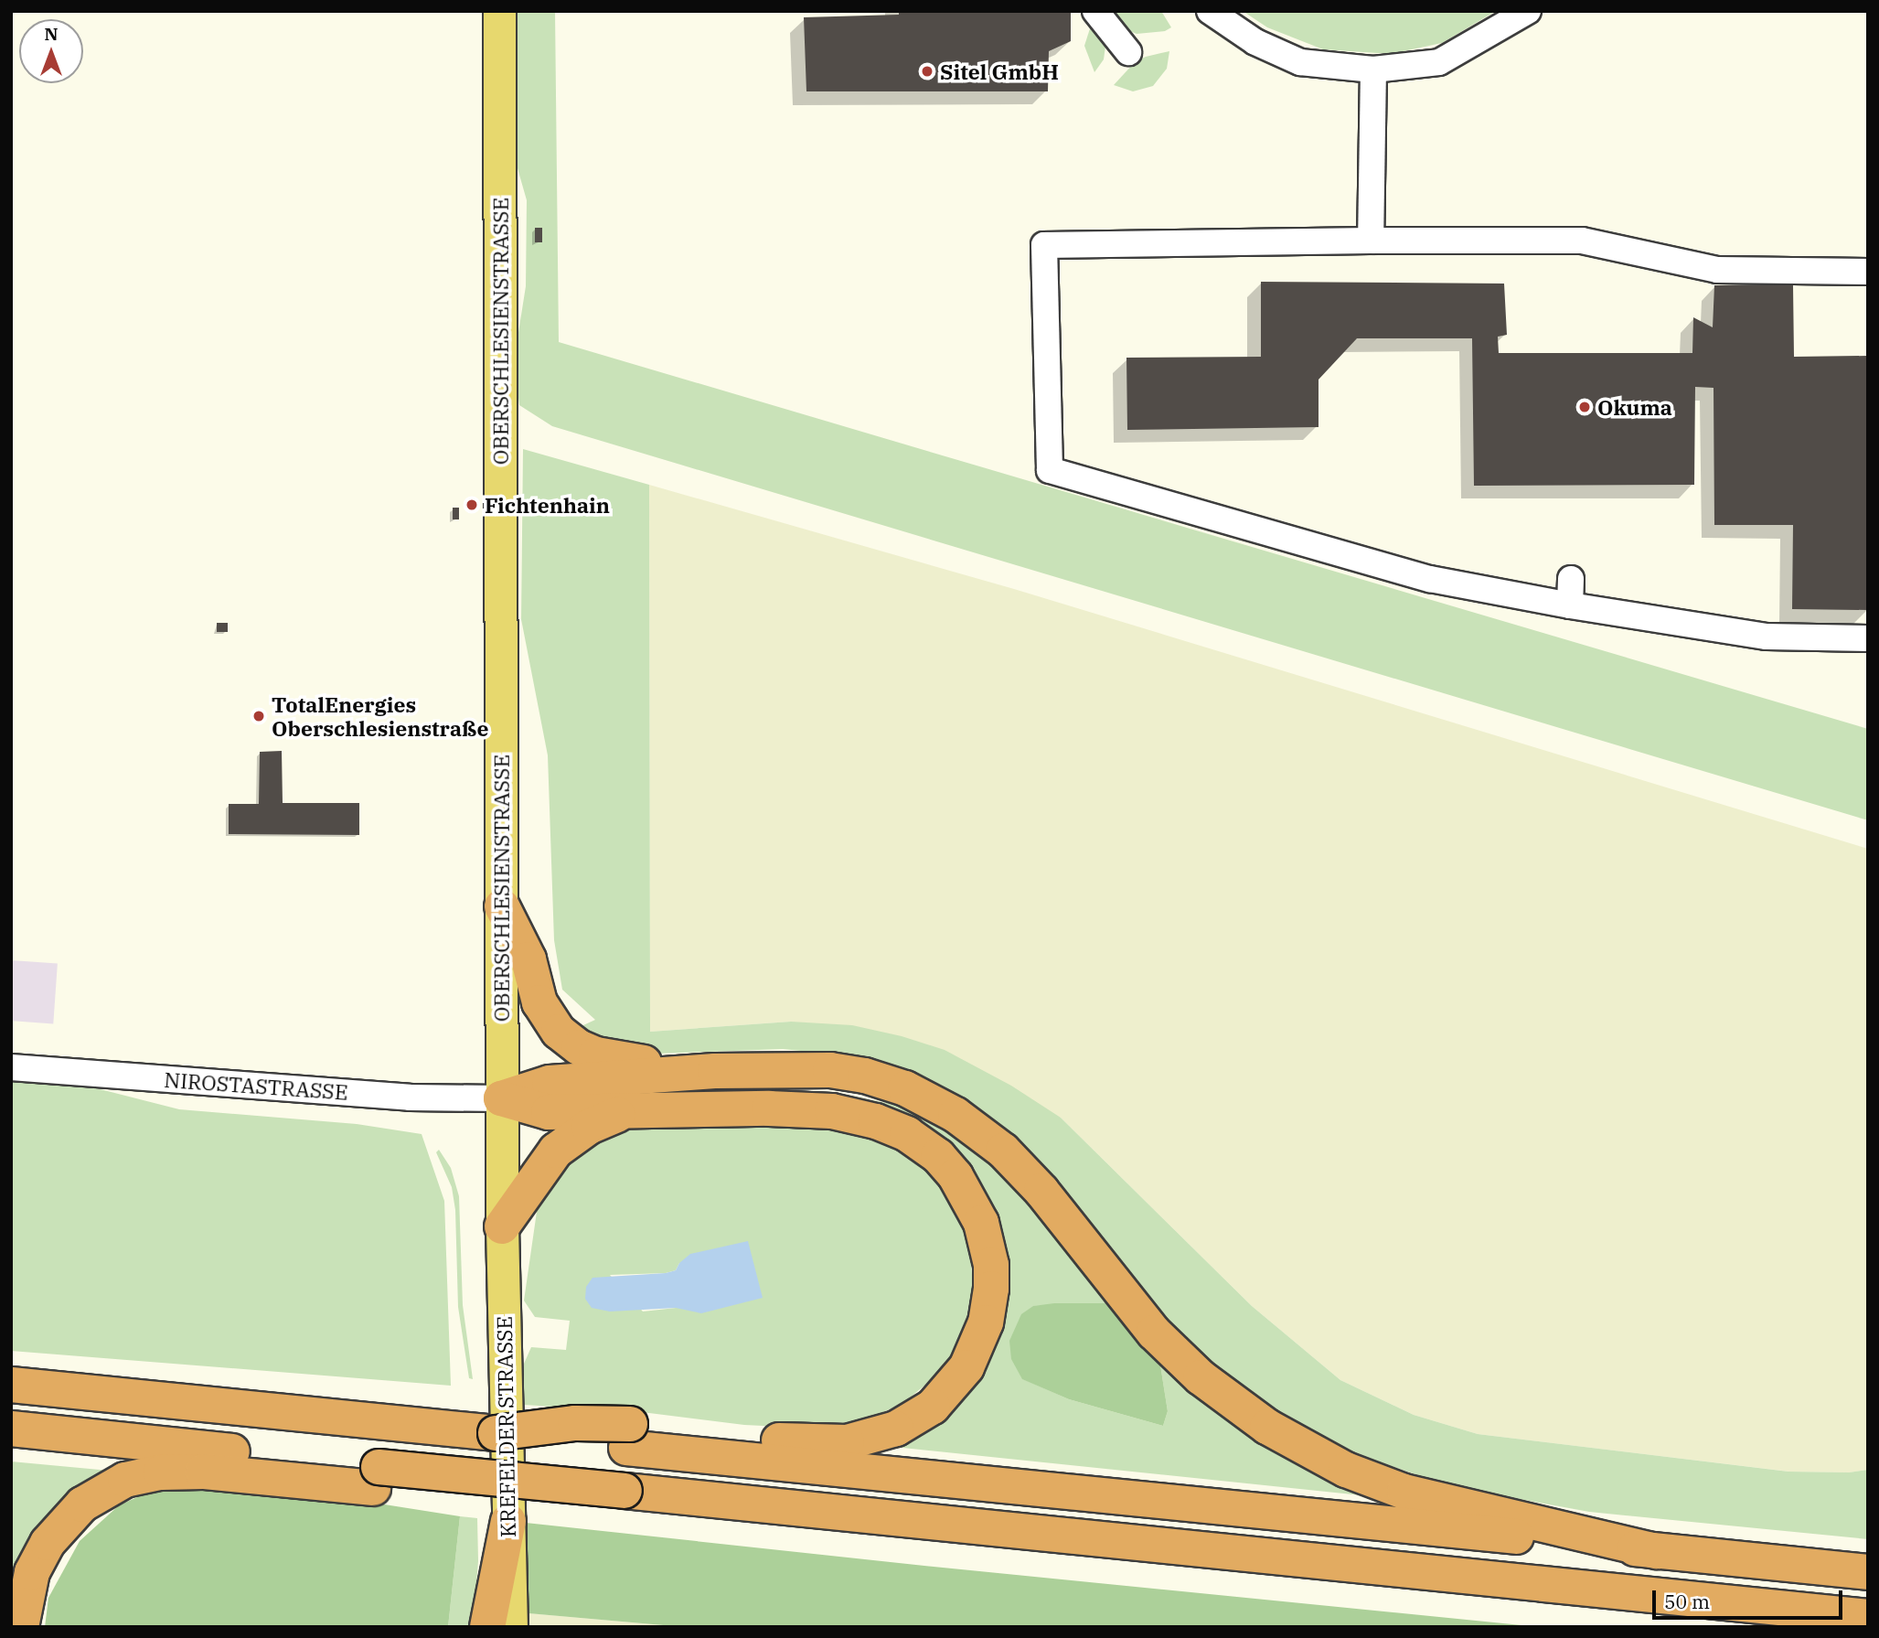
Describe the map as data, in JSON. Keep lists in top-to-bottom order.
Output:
{
  "streets": {
    "main road": ["OBERSCHLESIENSTRASSE", "KREFELDER STRASSE"],
    "street": ["NIROSTASTRASSE"]
  },
  "crossings": [
    ["OBERSCHLESIENSTRASSE", "NIROSTASTRASSE"],
    ["OBERSCHLESIENSTRASSE", "KREFELDER STRASSE"]
  ],
  "places": [
    "Sitel GmbH",
    "Okuma",
    "Fichtenhain",
    "TotalEnergies Oberschlesienstraße"
  ],
  "scale_bar": "50 m",
  "north": "top"
}
